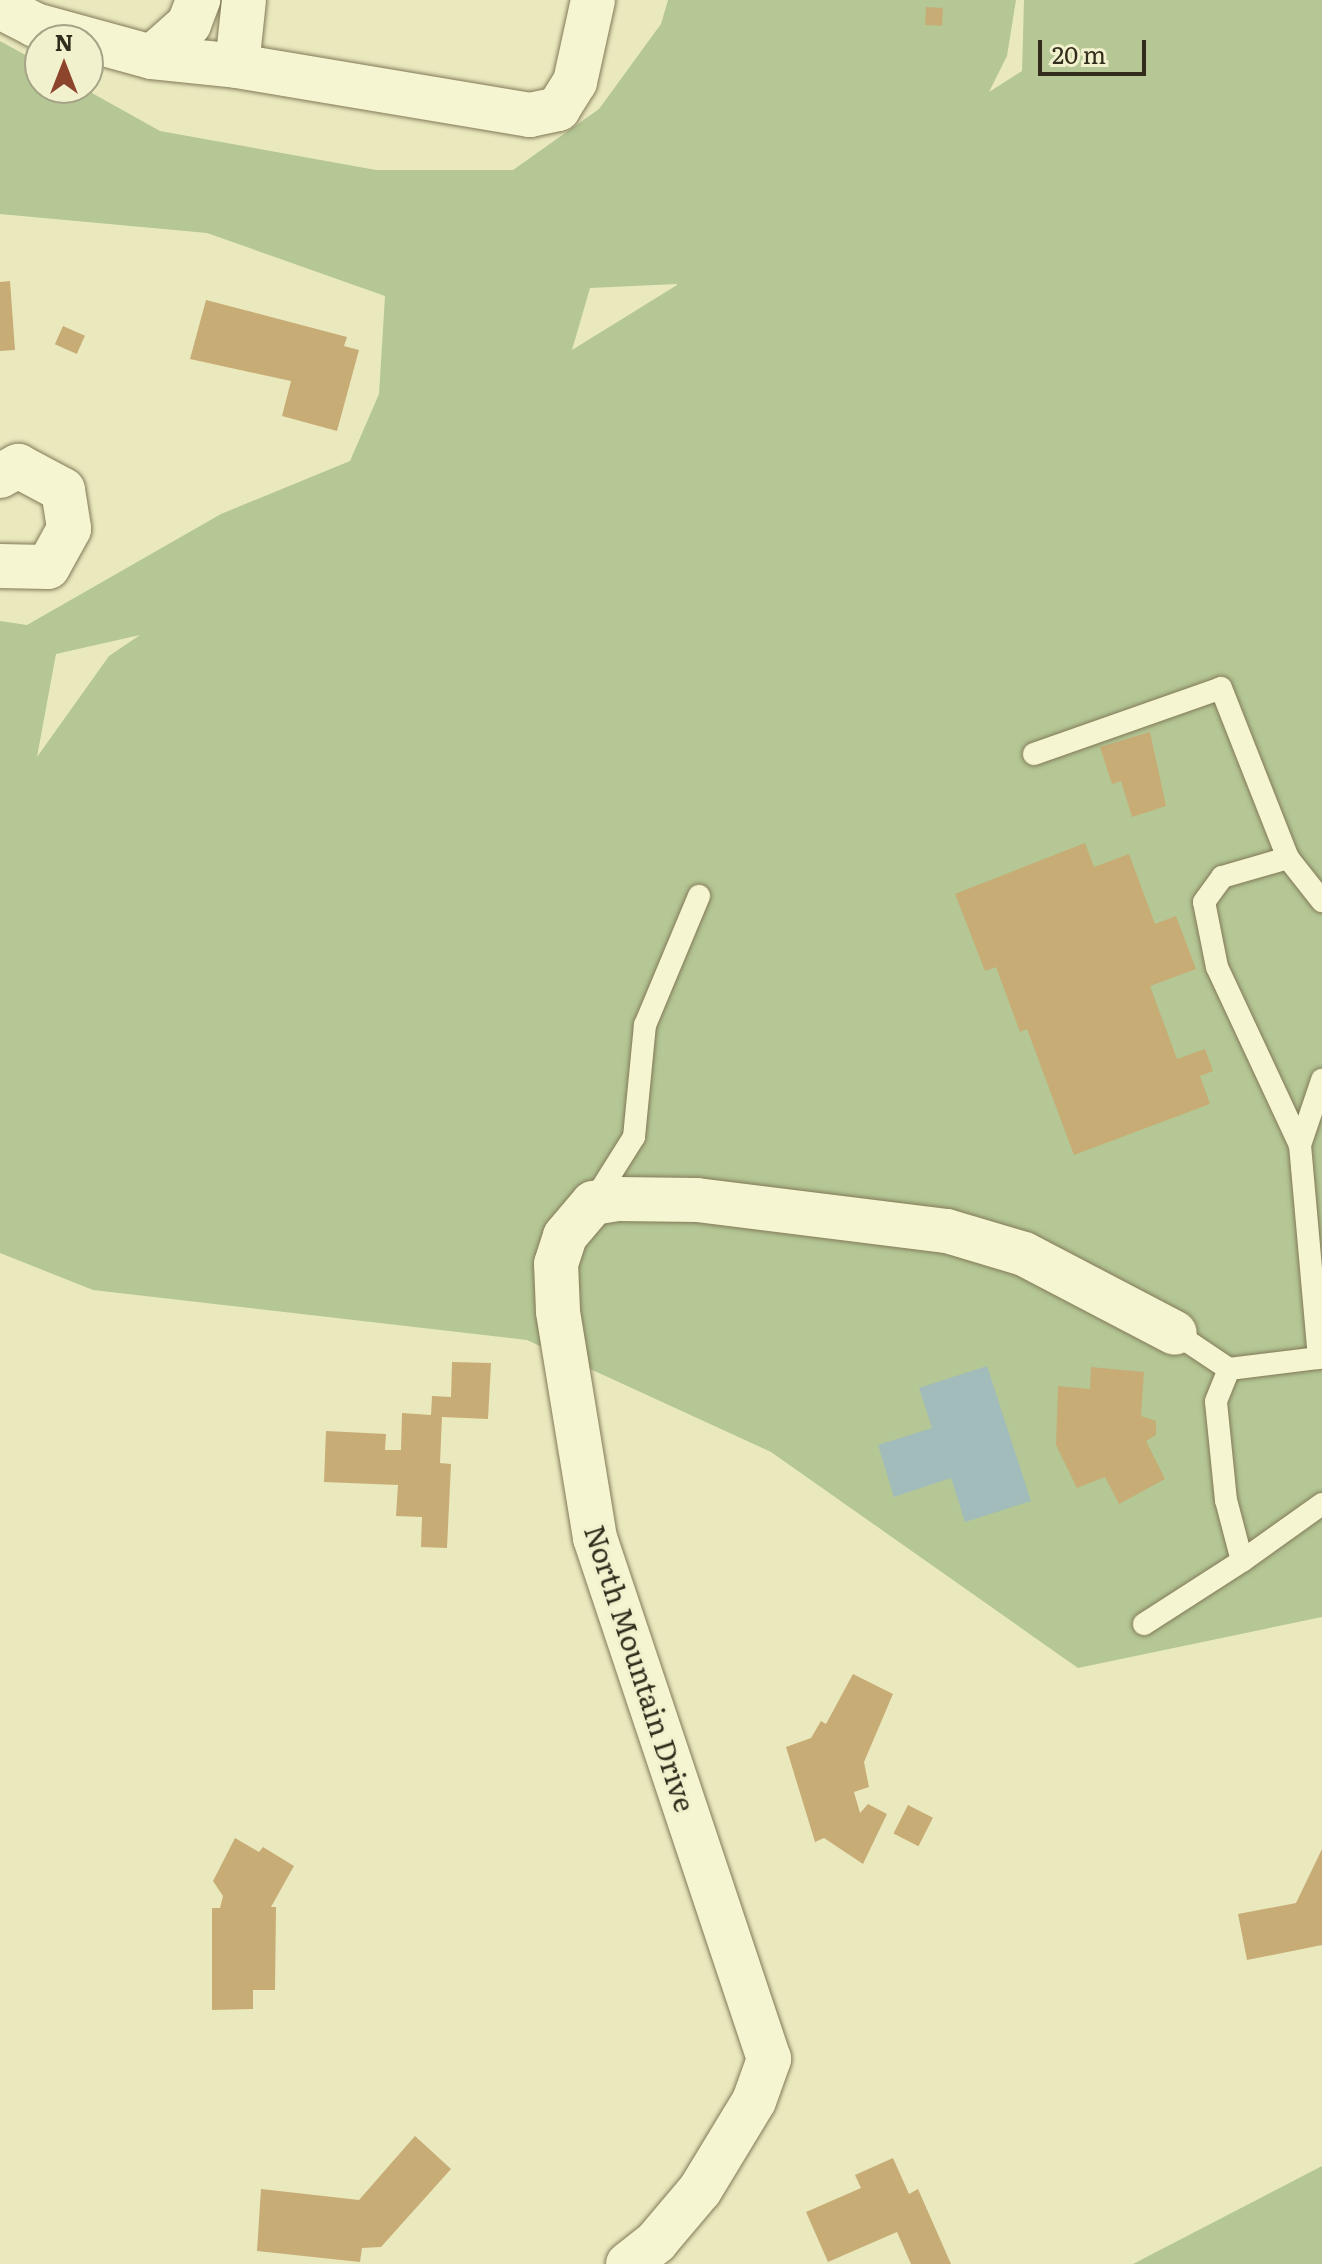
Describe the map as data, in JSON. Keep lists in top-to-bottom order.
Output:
{
  "streets": {
    "street": ["North Mountain Drive"]
  },
  "scale_bar": "20 m",
  "north": "top"
}
